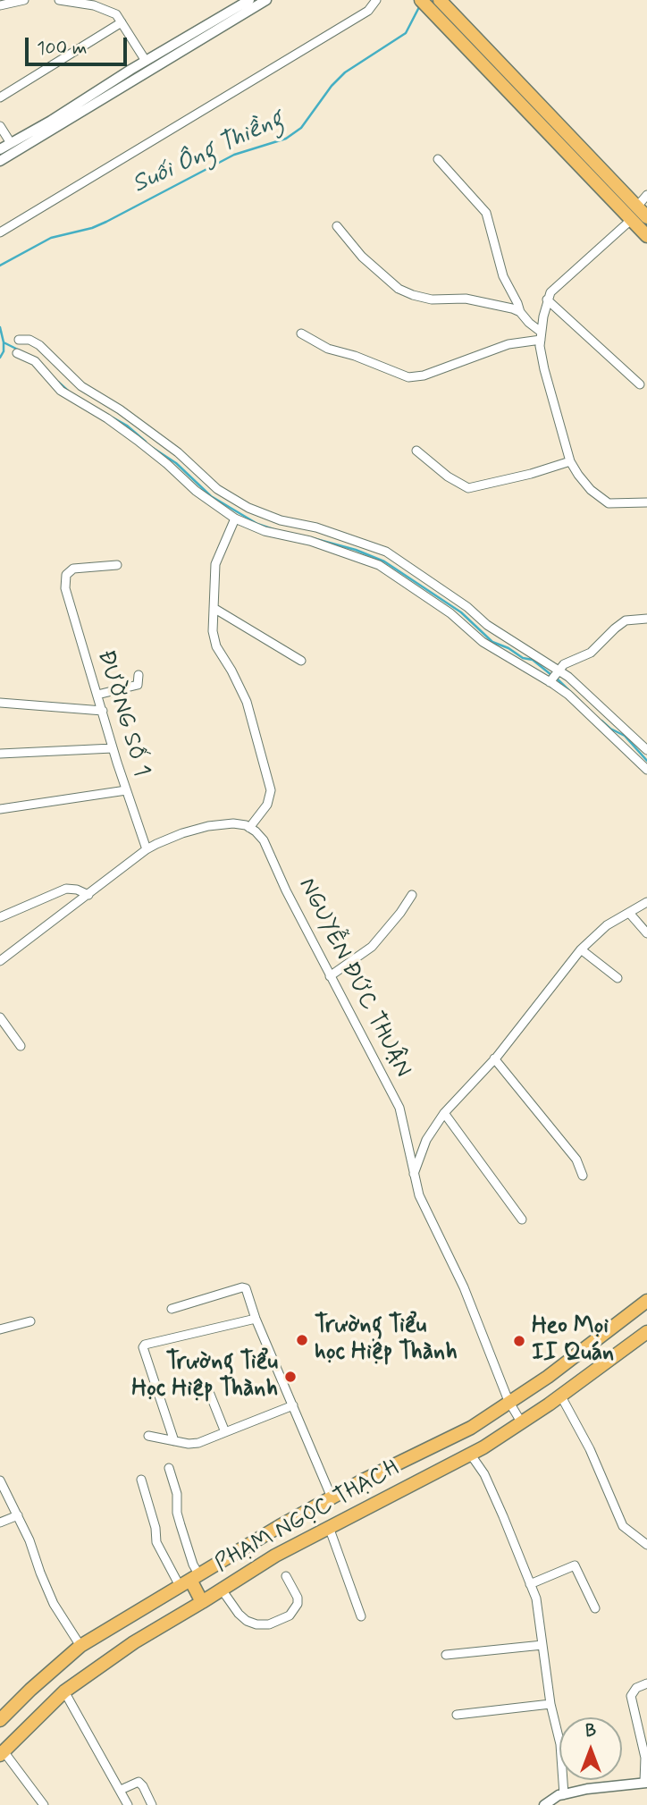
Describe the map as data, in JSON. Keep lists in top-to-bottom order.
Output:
{
  "streets": {
    "main road": ["PHẠM NGỌC THẠCH"],
    "street": ["ĐƯỜNG SỐ 1", "NGUYỄN ĐỨC THUẬN"]
  },
  "crossings": [
    ["NGUYỄN ĐỨC THUẬN", "PHẠM NGỌC THẠCH"]
  ],
  "water": ["Suối Ông Thiềng"],
  "places": ["Trường Tiểu học Hiệp Thành", "Heo Mọi II Quán", "Trường Tiểu Học Hiệp Thành"],
  "scale_bar": "100 m",
  "north": "top"
}
